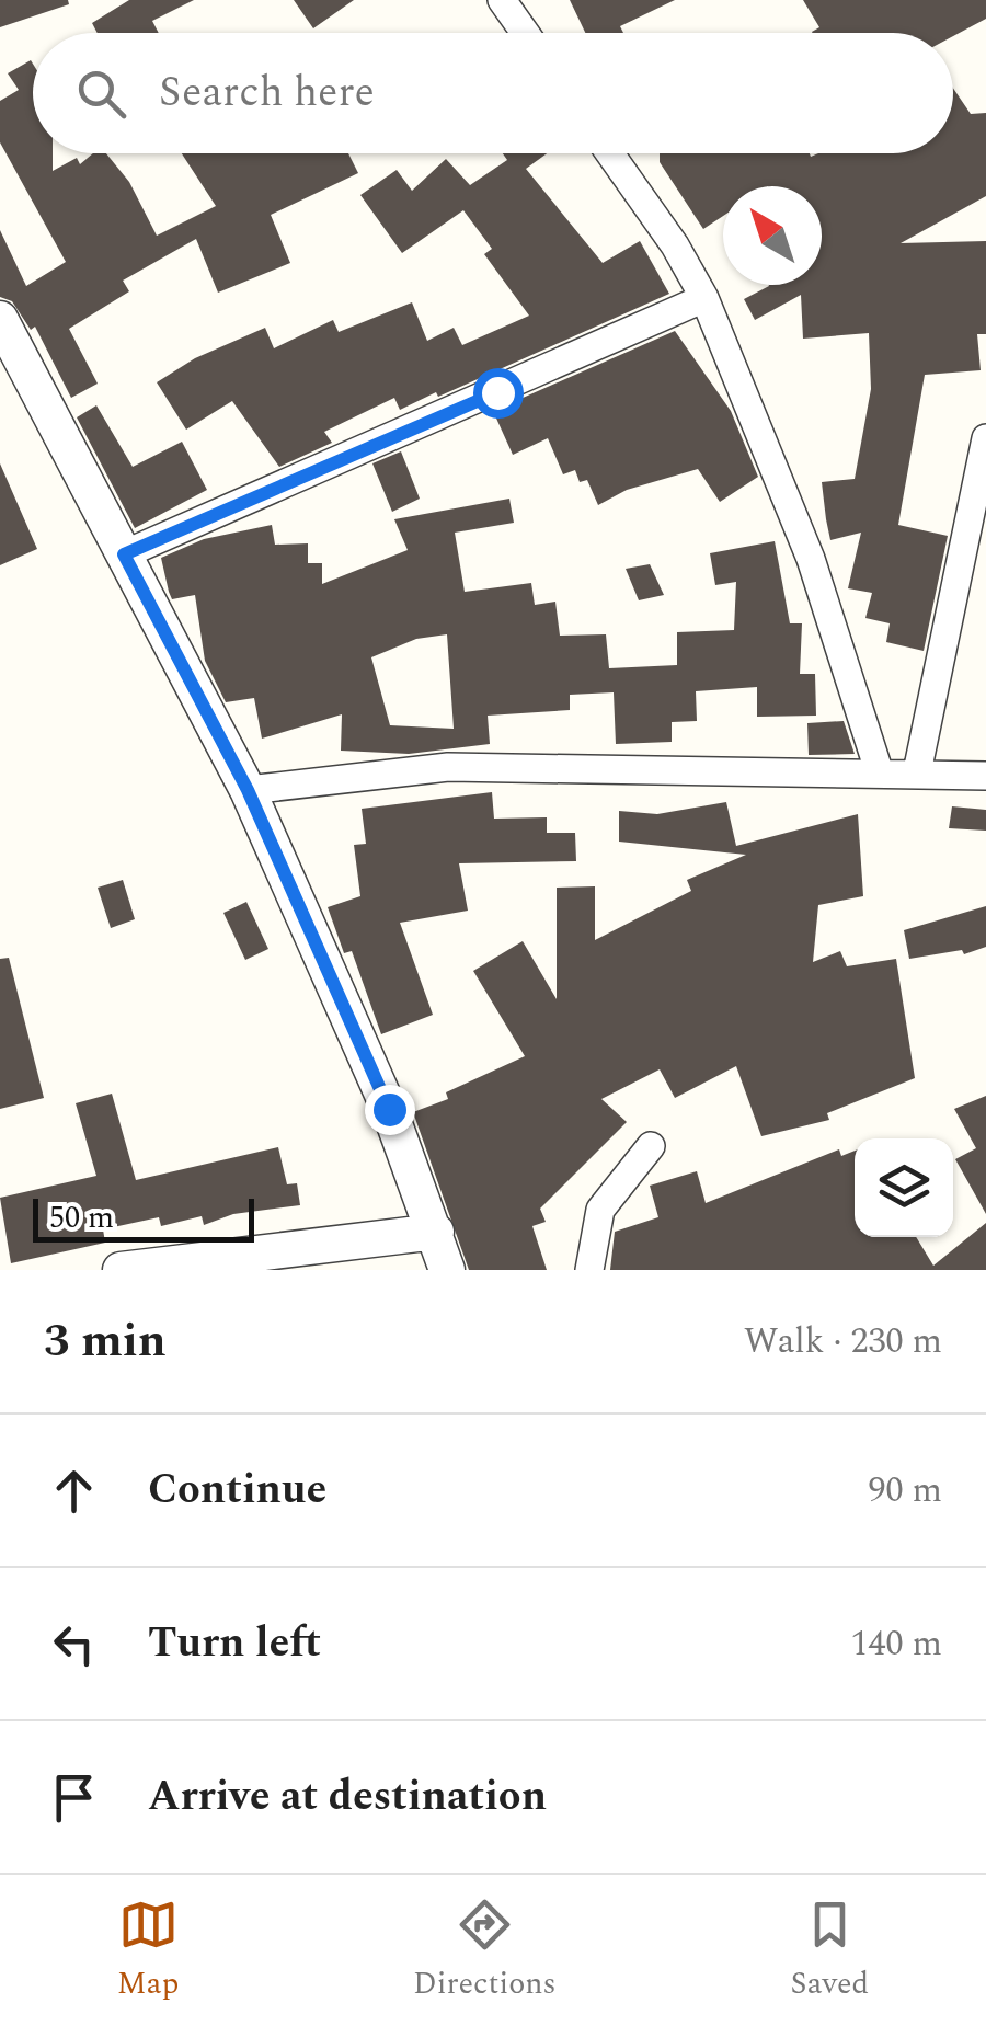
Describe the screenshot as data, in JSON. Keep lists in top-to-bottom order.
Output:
{
  "scale_bar": "50 m",
  "north": "top left",
  "page": {
    "search": "Search here",
    "scale": "50 m",
    "heading": ["3 min", "Walk · 230 m"],
    "list": [
      ["Continue", "90 m"],
      ["Turn left", "140 m"],
      "Arrive at destination"
    ],
    "nav": ["Map", "Directions", "Saved"]
  }
}
